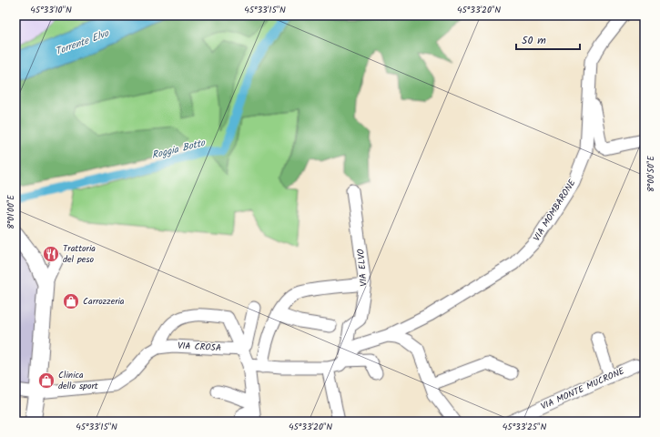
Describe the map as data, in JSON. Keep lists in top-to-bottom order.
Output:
{
  "streets": {
    "street": [
      "VIA MOMBARONE",
      "VIA ELVO",
      "VIA CROSA",
      "VIA MONTE MUCRONE"
    ]
  },
  "crossings": [
    ["VIA MOMBARONE", "VIA ELVO"]
  ],
  "water": ["Torrente Elvo", "Roggia Botto"],
  "places": {
    "restaurant": ["Trattoria del peso"],
    "shop": ["Carrozzeria", "Clinica dello sport"]
  },
  "scale_bar": "50 m",
  "coordinates": [
    "45°33'10\"N",
    "45°33'15\"N",
    "45°33'20\"N",
    "8°00'50\"E",
    "8°01'00\"E",
    "45°33'25\"N"
  ]
}
